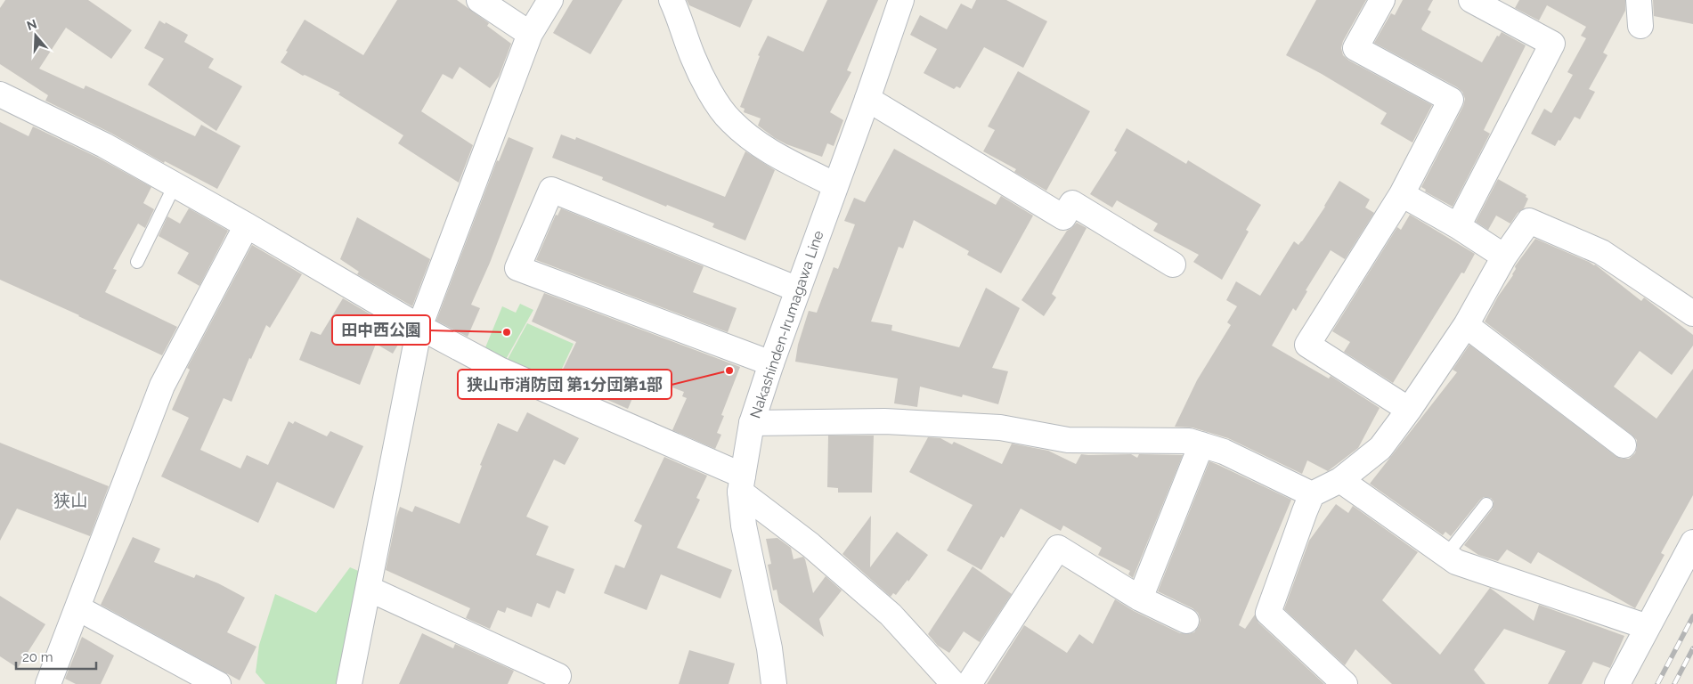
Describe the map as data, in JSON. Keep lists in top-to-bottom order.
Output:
{
  "streets": {
    "street": ["Nakashinden-Irumagawa Line"]
  },
  "districts": ["狭山"],
  "places": ["田中西公園", "狭山市消防団 第1分団第1部"],
  "scale_bar": "20 m",
  "north": "top"
}
